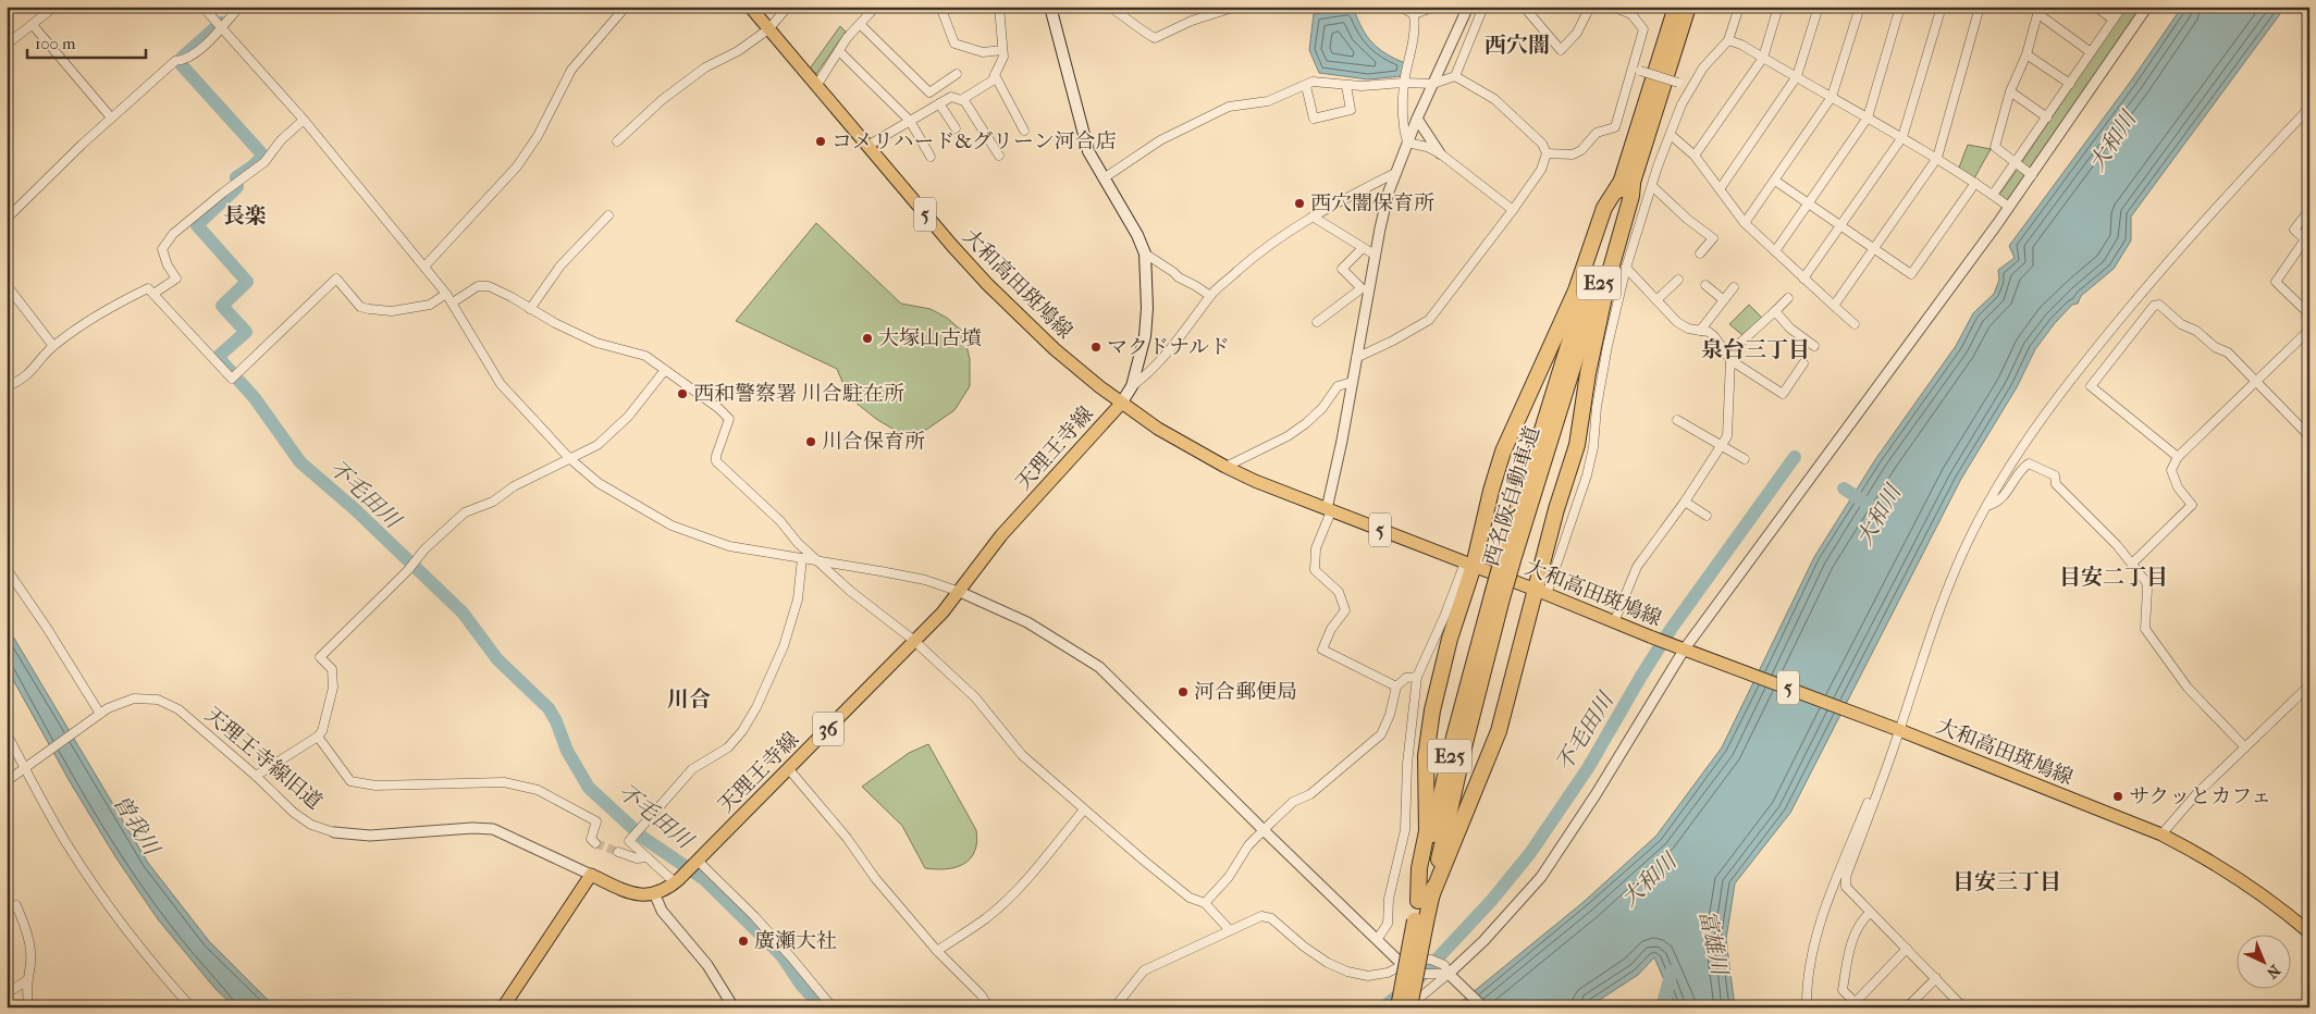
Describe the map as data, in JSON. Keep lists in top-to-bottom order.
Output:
{
  "streets": {
    "highway": ["E25", "西名阪自動車道"],
    "main road": [
      "5",
      "大和高田斑鳩線",
      "天理王寺線",
      "36"
    ],
    "street": ["天理王寺線旧道"]
  },
  "crossings": [
    ["大和高田斑鳩線", "天理王寺線"]
  ],
  "districts": [
    "西穴闇",
    "長楽",
    "泉台三丁目",
    "目安二丁目",
    "川合",
    "目安三丁目"
  ],
  "water": [
    "大和川",
    "不毛田川",
    "曽我川",
    "富雄川"
  ],
  "places": [
    "コメリハード&グリーン河合店",
    "西穴闇保育所",
    "大塚山古墳",
    "マクドナルド",
    "西和警察署 川合駐在所",
    "川合保育所",
    "河合郵便局",
    "サクッとカフェ",
    "廣瀬大社"
  ],
  "scale_bar": "100 m",
  "north": "bottom right"
}
